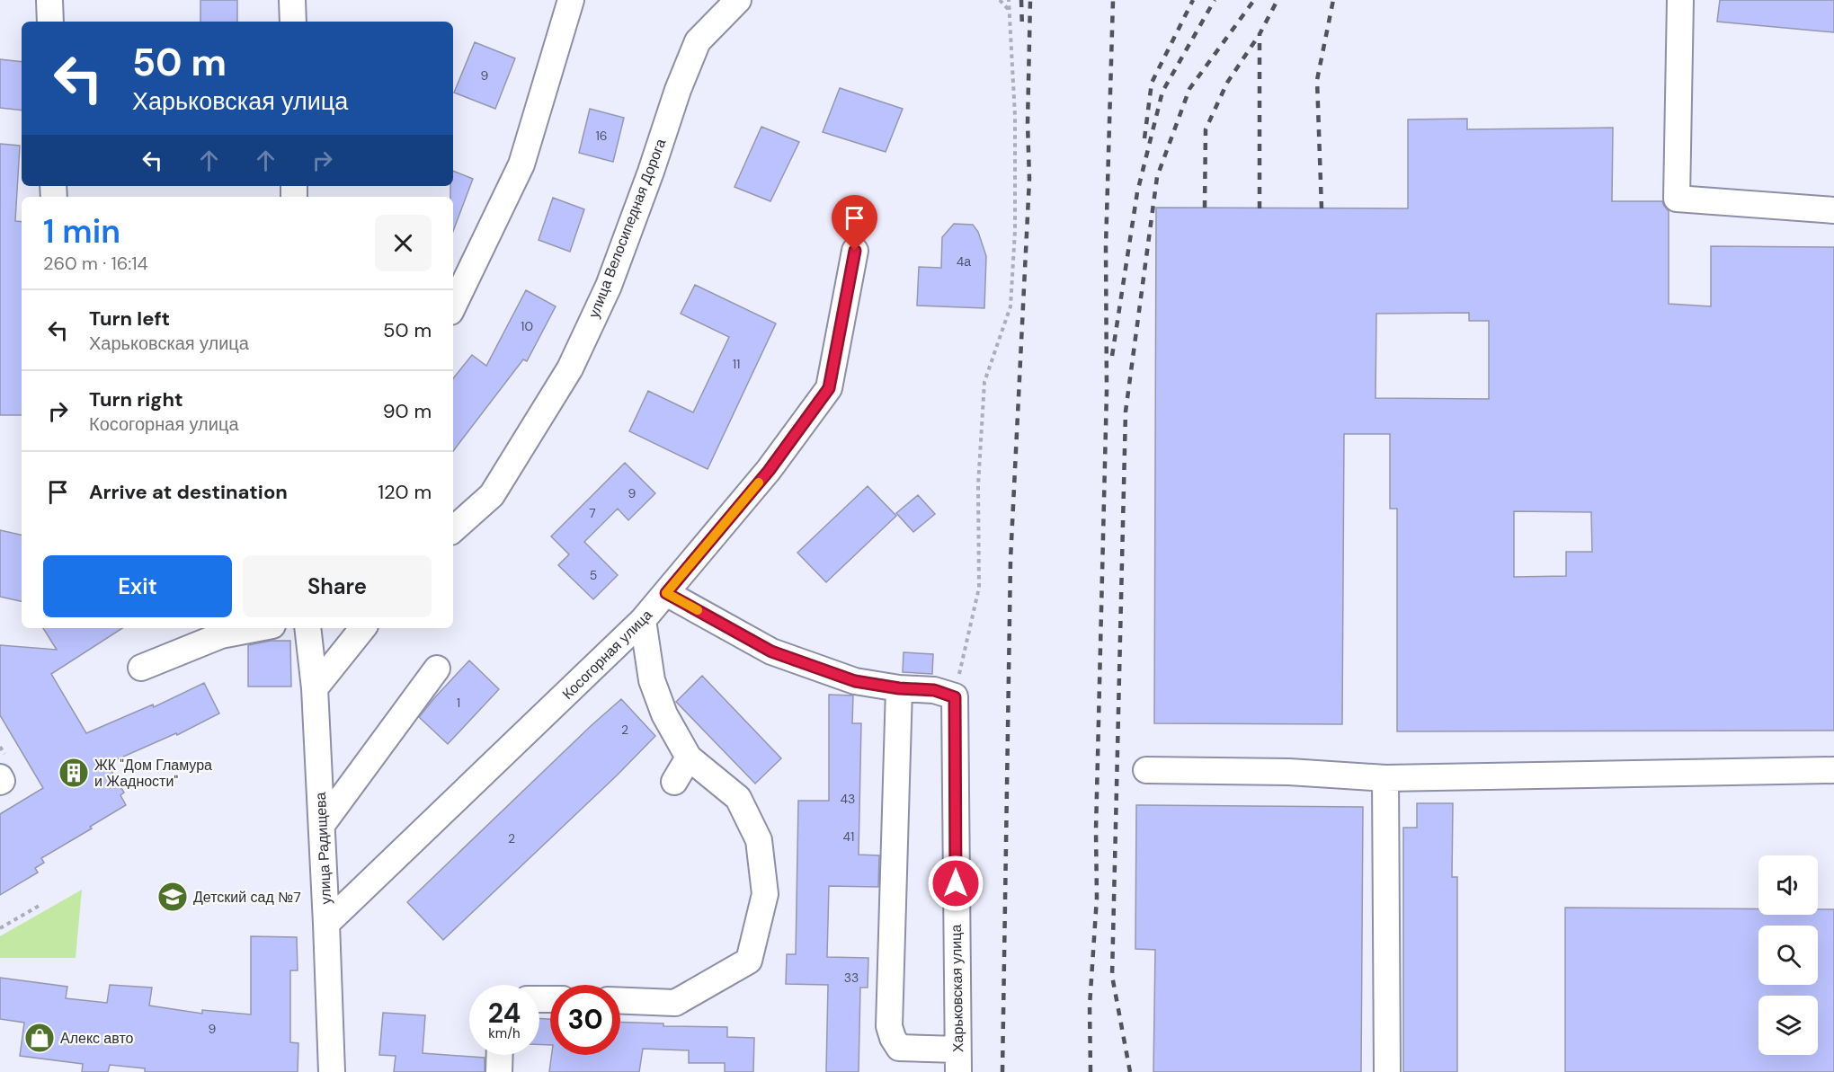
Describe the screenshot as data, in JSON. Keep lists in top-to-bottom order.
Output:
{
  "streets": {
    "street": [
      "улица Велосипедная Дорога",
      "Косогорная улица",
      "улица Радищева",
      "Харьковская улица"
    ]
  },
  "crossings": [
    ["Косогорная улица", "улица Радищева"]
  ],
  "places": {
    "building": ["ЖК \"Дом Гламура и Жадности\""],
    "school or university": ["Детский сад №7"],
    "shop": ["Алекс авто"]
  },
  "house_numbers": [
    "9",
    "16",
    "4а",
    "10",
    "11",
    "9",
    "7",
    "5",
    "1",
    "2",
    "43",
    "41",
    "2",
    "33",
    "9"
  ],
  "page": {
    "turn": ["50 m", "Харьковская улица"],
    "heading": ["1 min", "260 m · 16:14"],
    "list": [
      {
        "name": "Turn left",
        "note": "Харьковская улица",
        "value": "50 m"
      },
      {
        "name": "Turn right",
        "note": "Косогорная улица",
        "value": "90 m"
      },
      {
        "name": "Arrive at destination",
        "value": "120 m"
      }
    ],
    "buttons": ["Exit", "Share"],
    "speed": "24 km/h",
    "limit": "30"
  }
}
